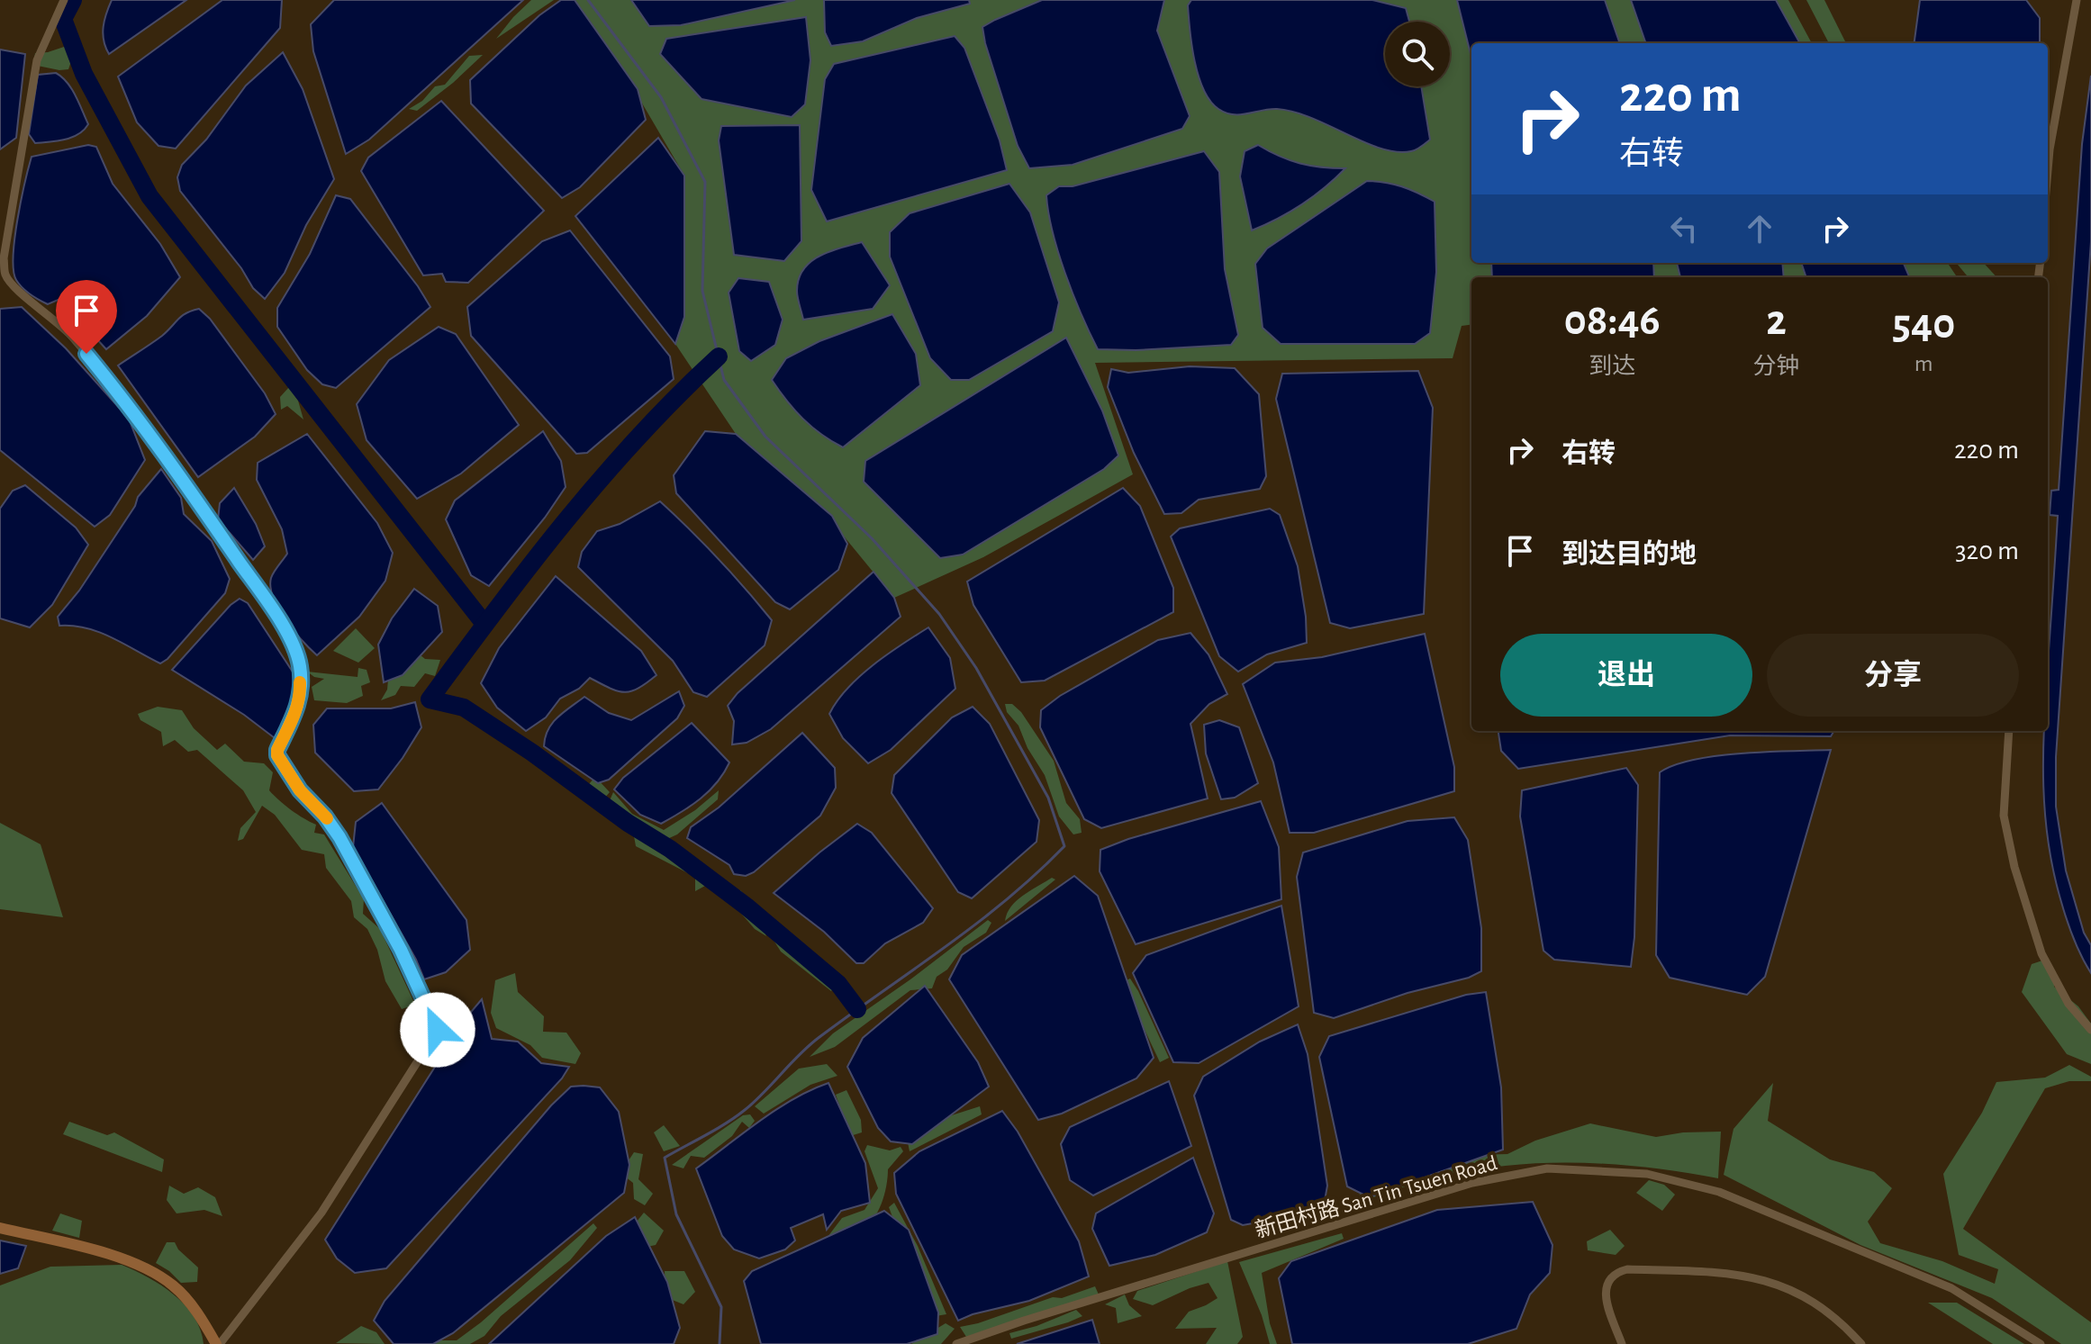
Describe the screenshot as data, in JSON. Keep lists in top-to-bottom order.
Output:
{
  "streets": {
    "street": ["新田村路 San Tin Tsuen Road"]
  },
  "page": {
    "turn": ["220 m", "右转"],
    "eta": [
      "08:46",
      "到达",
      "2",
      "分钟",
      "540",
      "m"
    ],
    "list": [
      {
        "name": "右转",
        "value": "220 m"
      },
      {
        "name": "到达目的地",
        "value": "320 m"
      }
    ],
    "buttons": ["退出", "分享"]
  }
}
